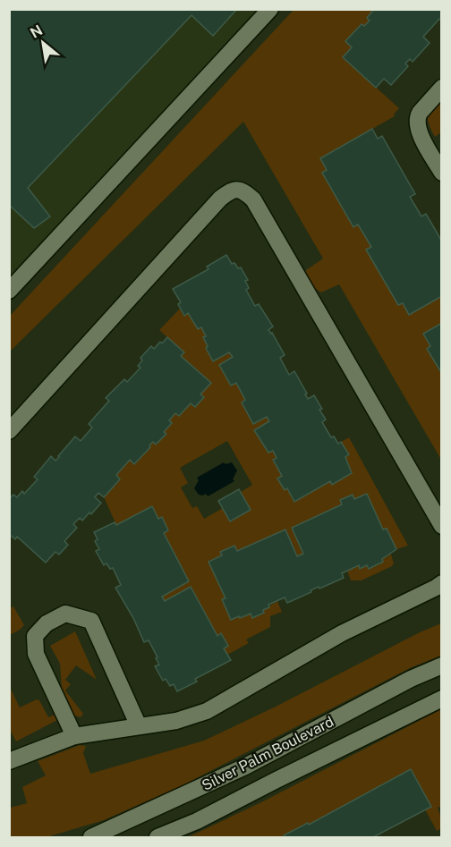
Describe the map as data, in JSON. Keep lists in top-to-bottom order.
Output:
{
  "streets": {
    "street": ["Silver Palm Boulevard"]
  },
  "north": "top left"
}
